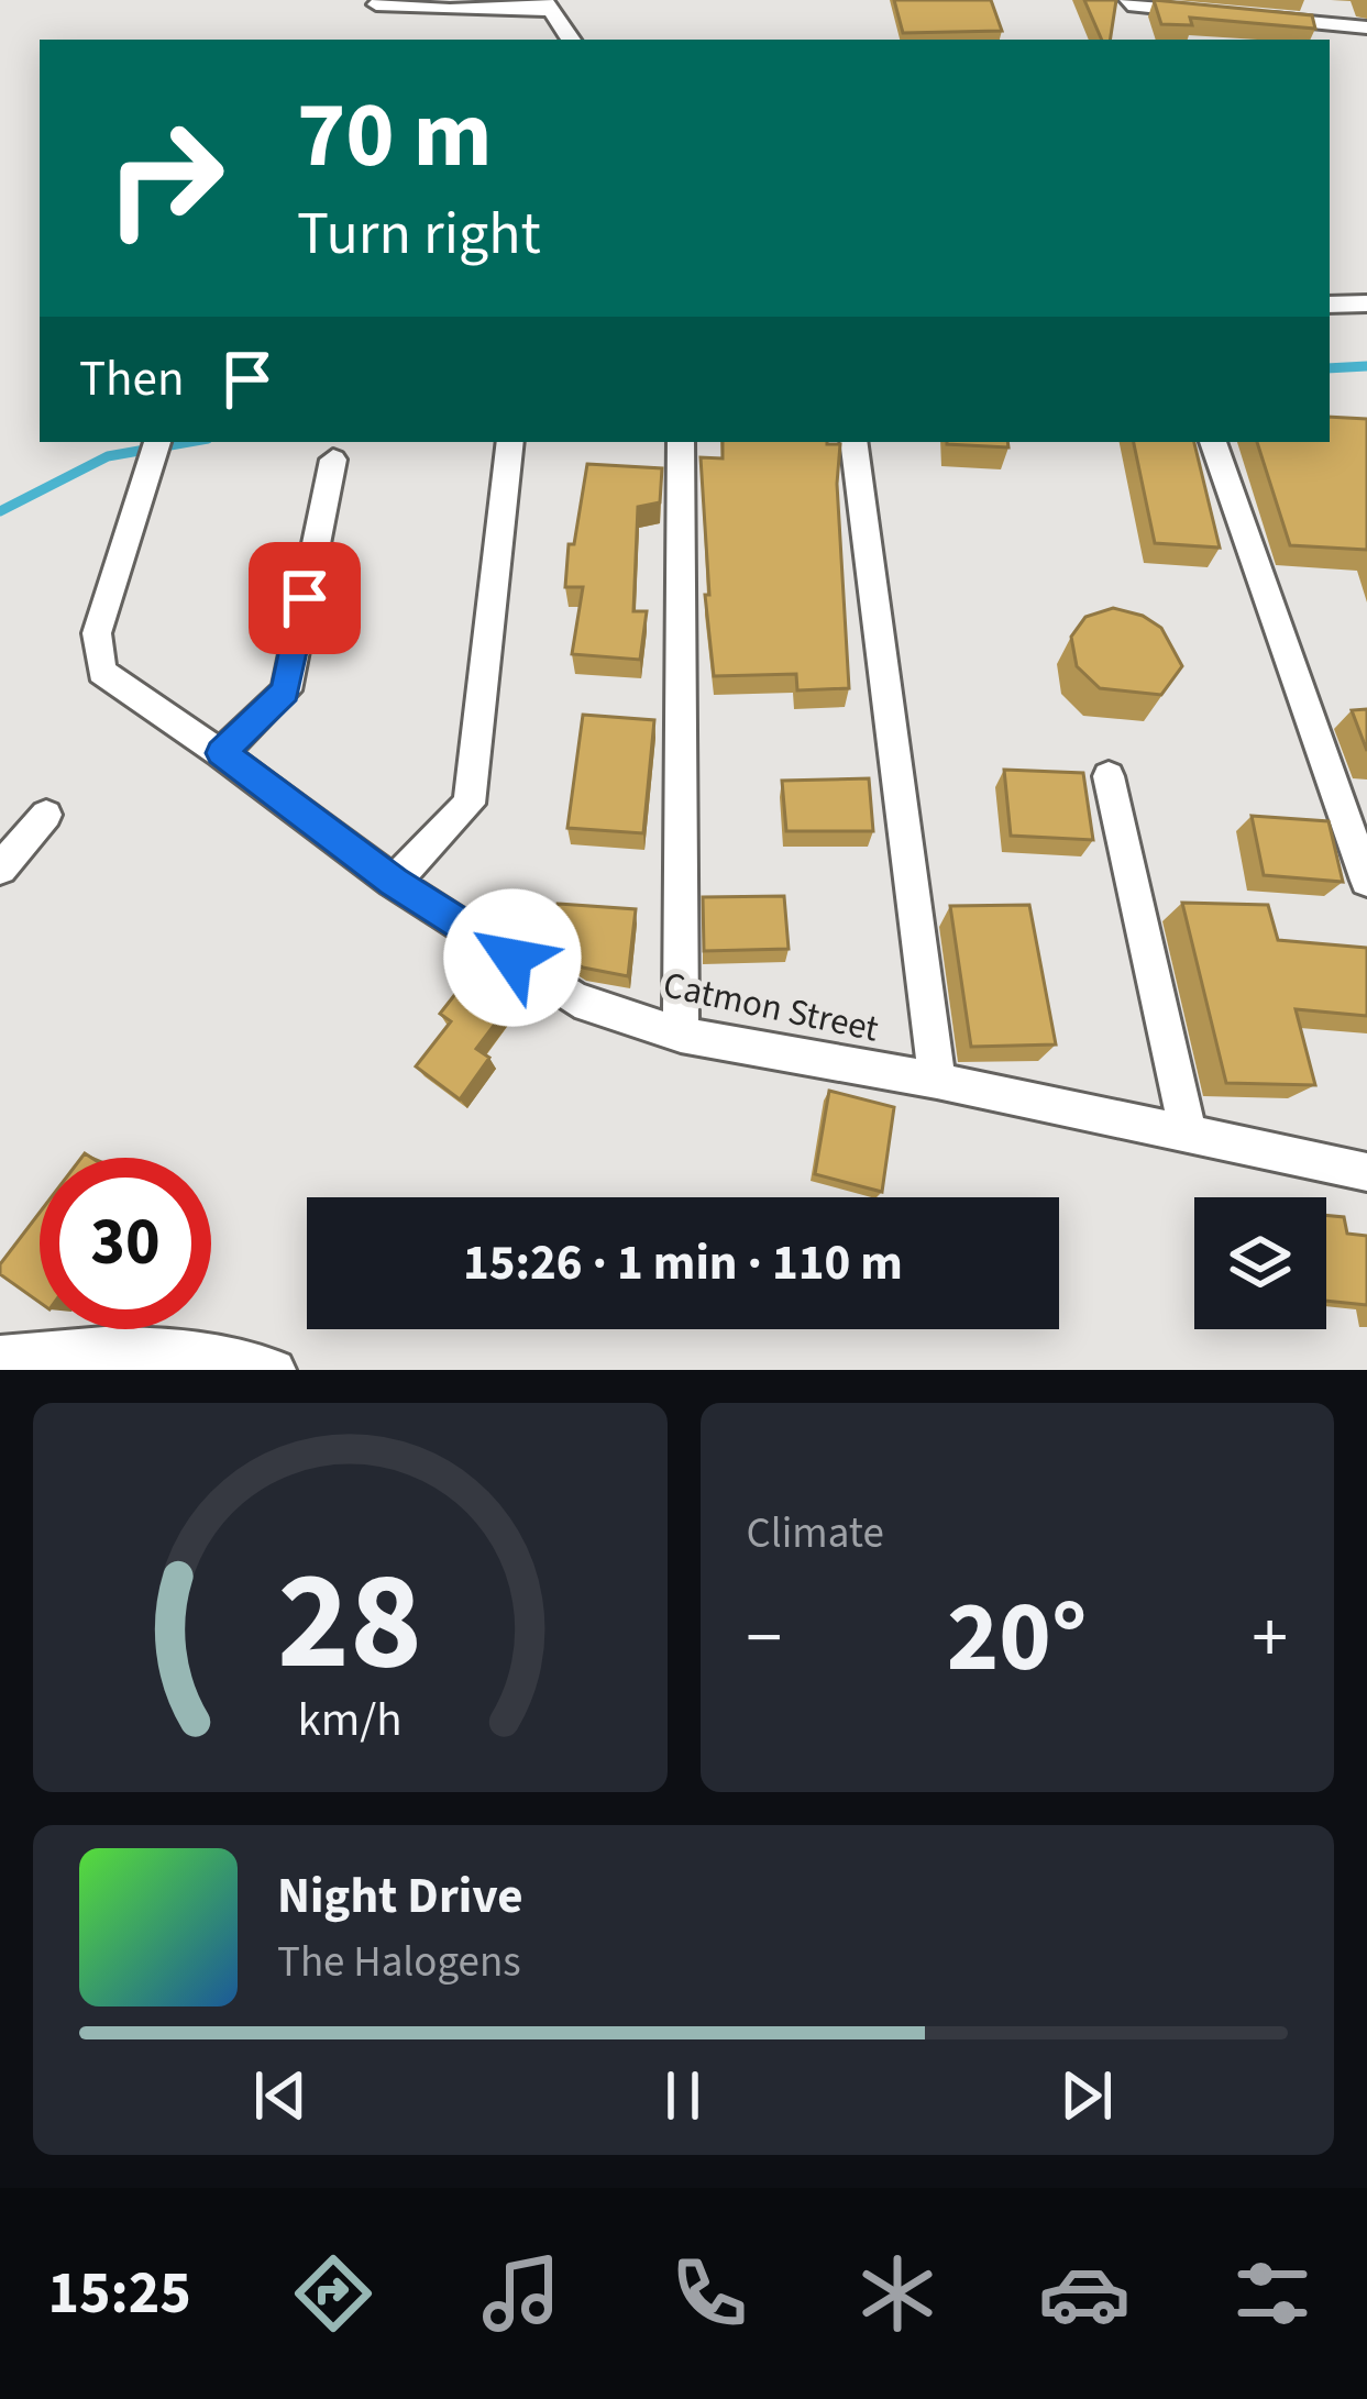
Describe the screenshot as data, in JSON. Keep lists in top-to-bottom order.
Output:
{
  "streets": {
    "street": ["Catmon Street"]
  },
  "page": {
    "turn": ["70 m", "Turn right"],
    "then": "Then",
    "limit": "30",
    "trip": "15:26 · 1 min · 110 m",
    "tile": "Climate",
    "heat": ["−", "20°", "+"],
    "song": ["Night Drive", "The Halogens"],
    "tabs": "15:25",
    "gauge": ["28", "km/h"]
  }
}
